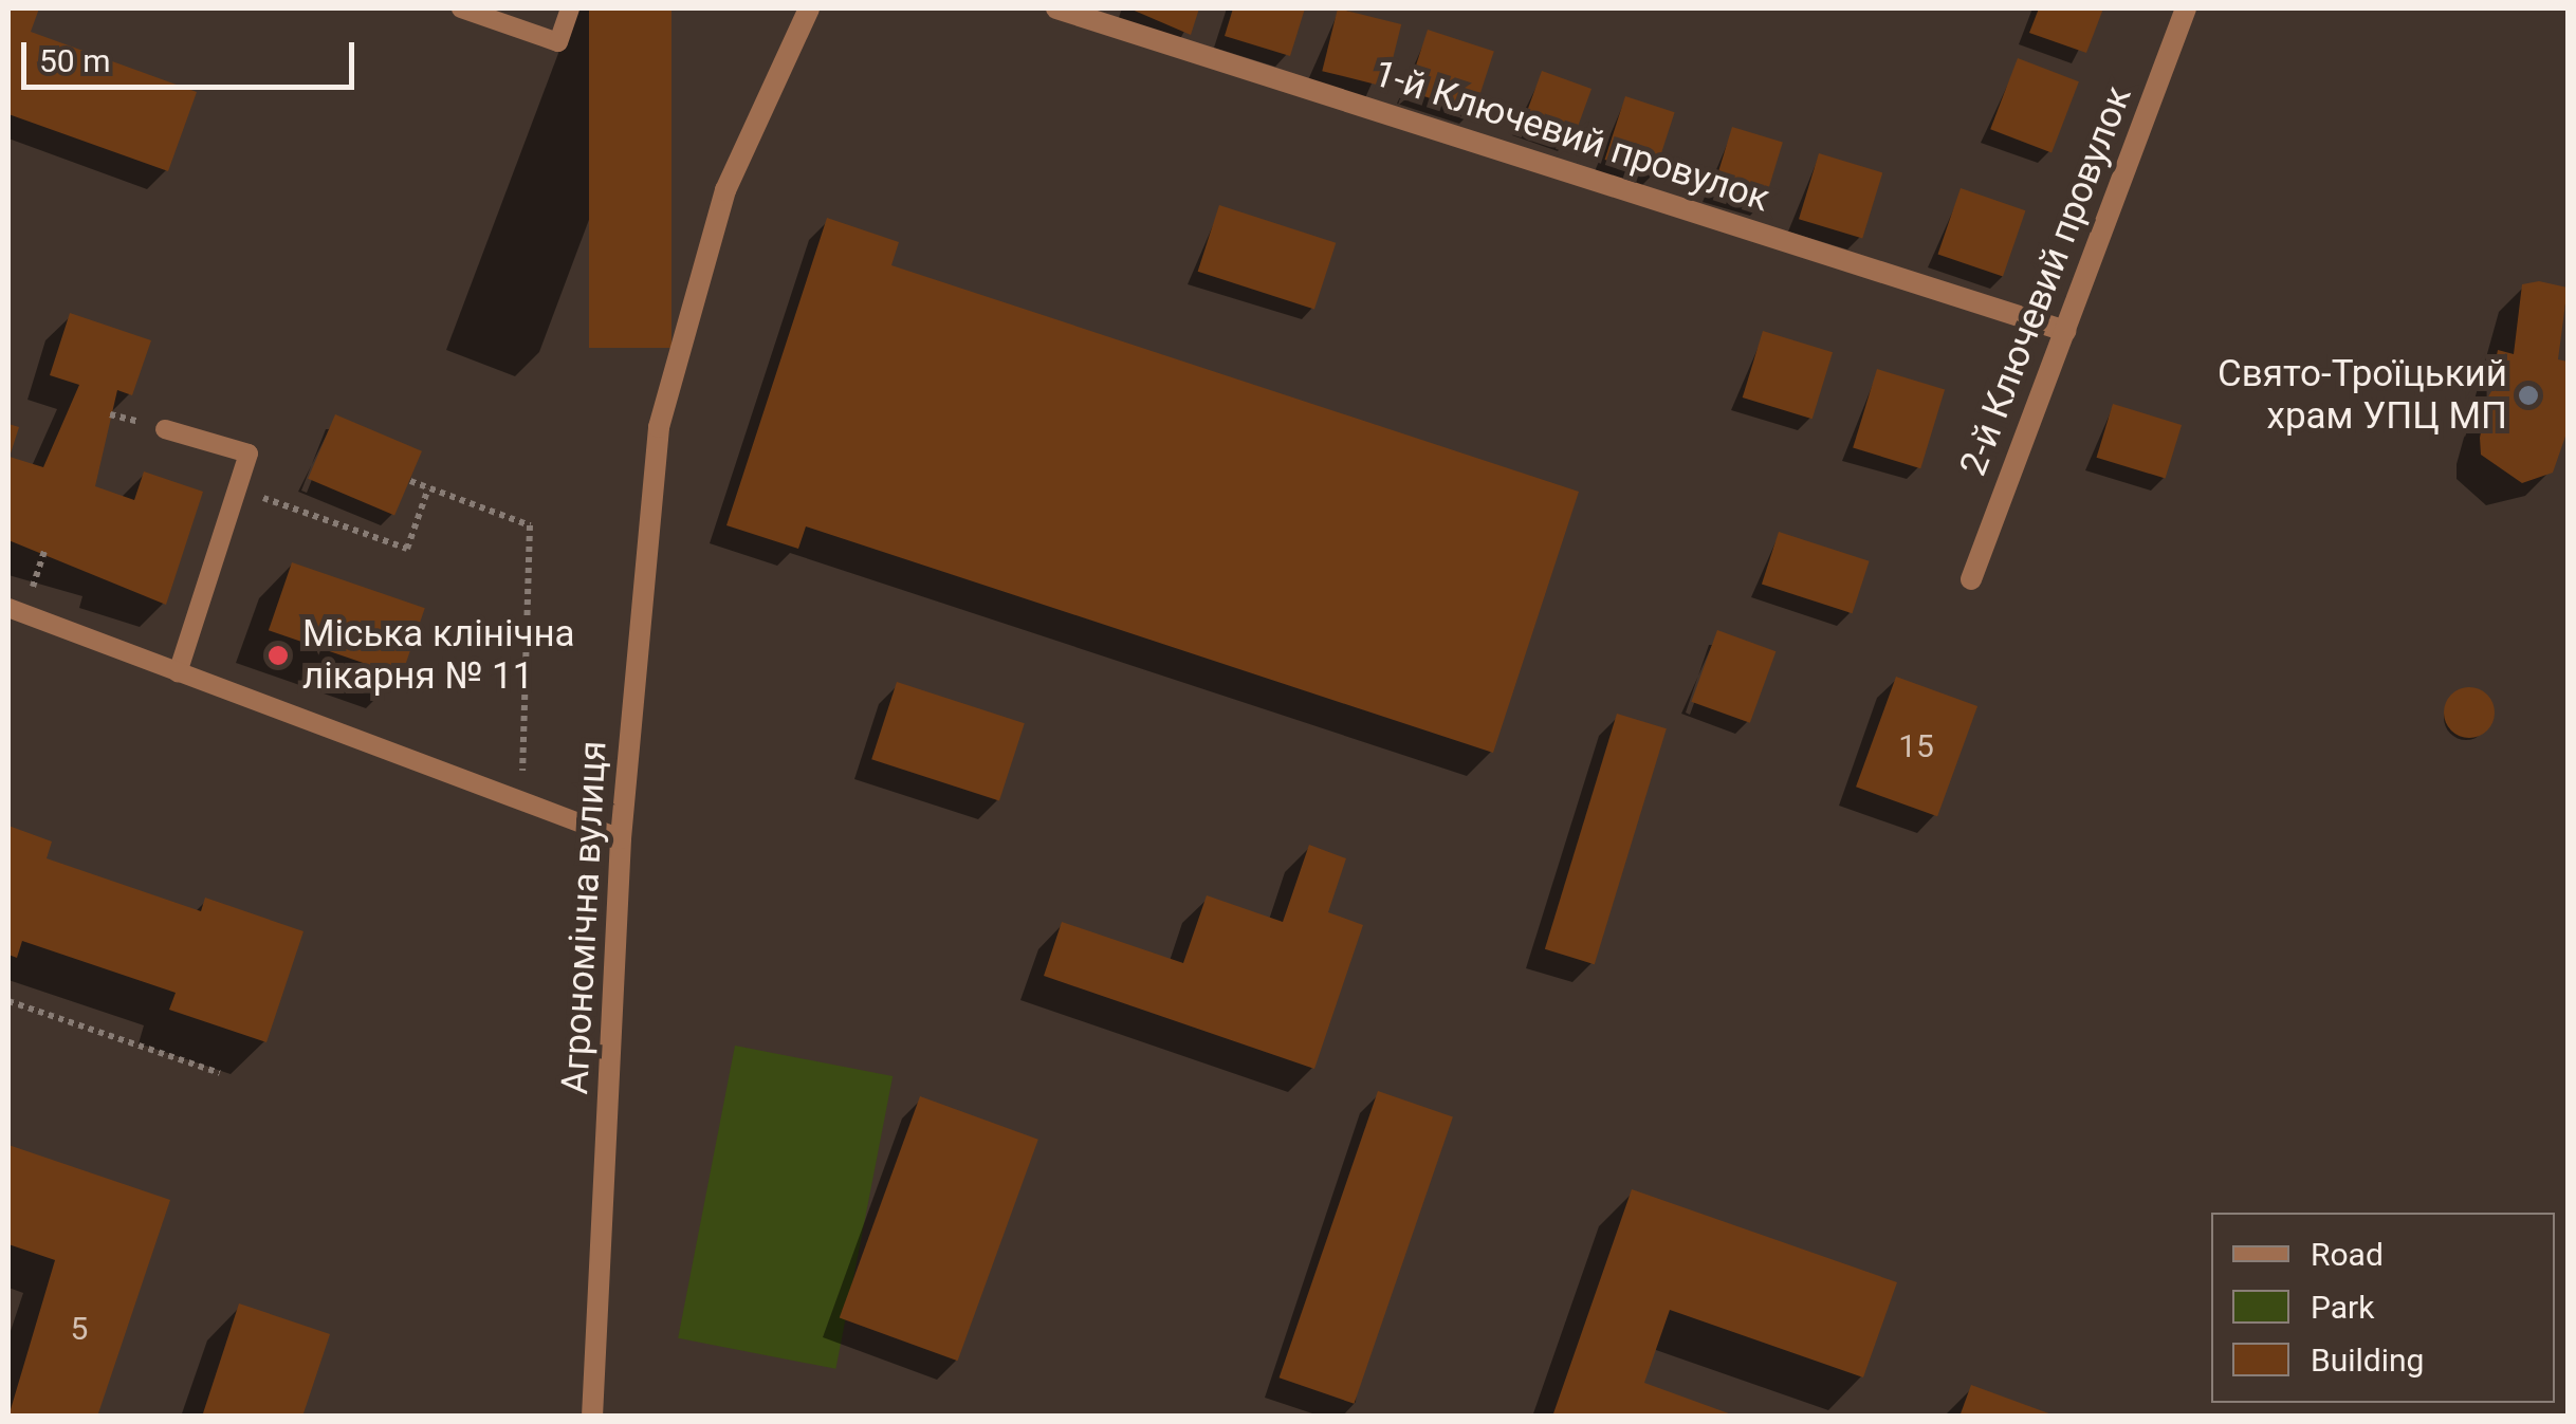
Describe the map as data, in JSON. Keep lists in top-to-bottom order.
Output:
{
  "streets": {
    "street": ["1-й Ключевий провулок", "2-й Ключевий провулок", "Агрономічна вулиця"]
  },
  "crossings": [
    ["1-й Ключевий провулок", "2-й Ключевий провулок"]
  ],
  "places": ["Свято-Троїцький храм УПЦ МП", "Міська клінічна лікарня № 11"],
  "house_numbers": ["15", "5"],
  "legend": ["Road", "Park", "Building"],
  "scale_bar": "50 m"
}
